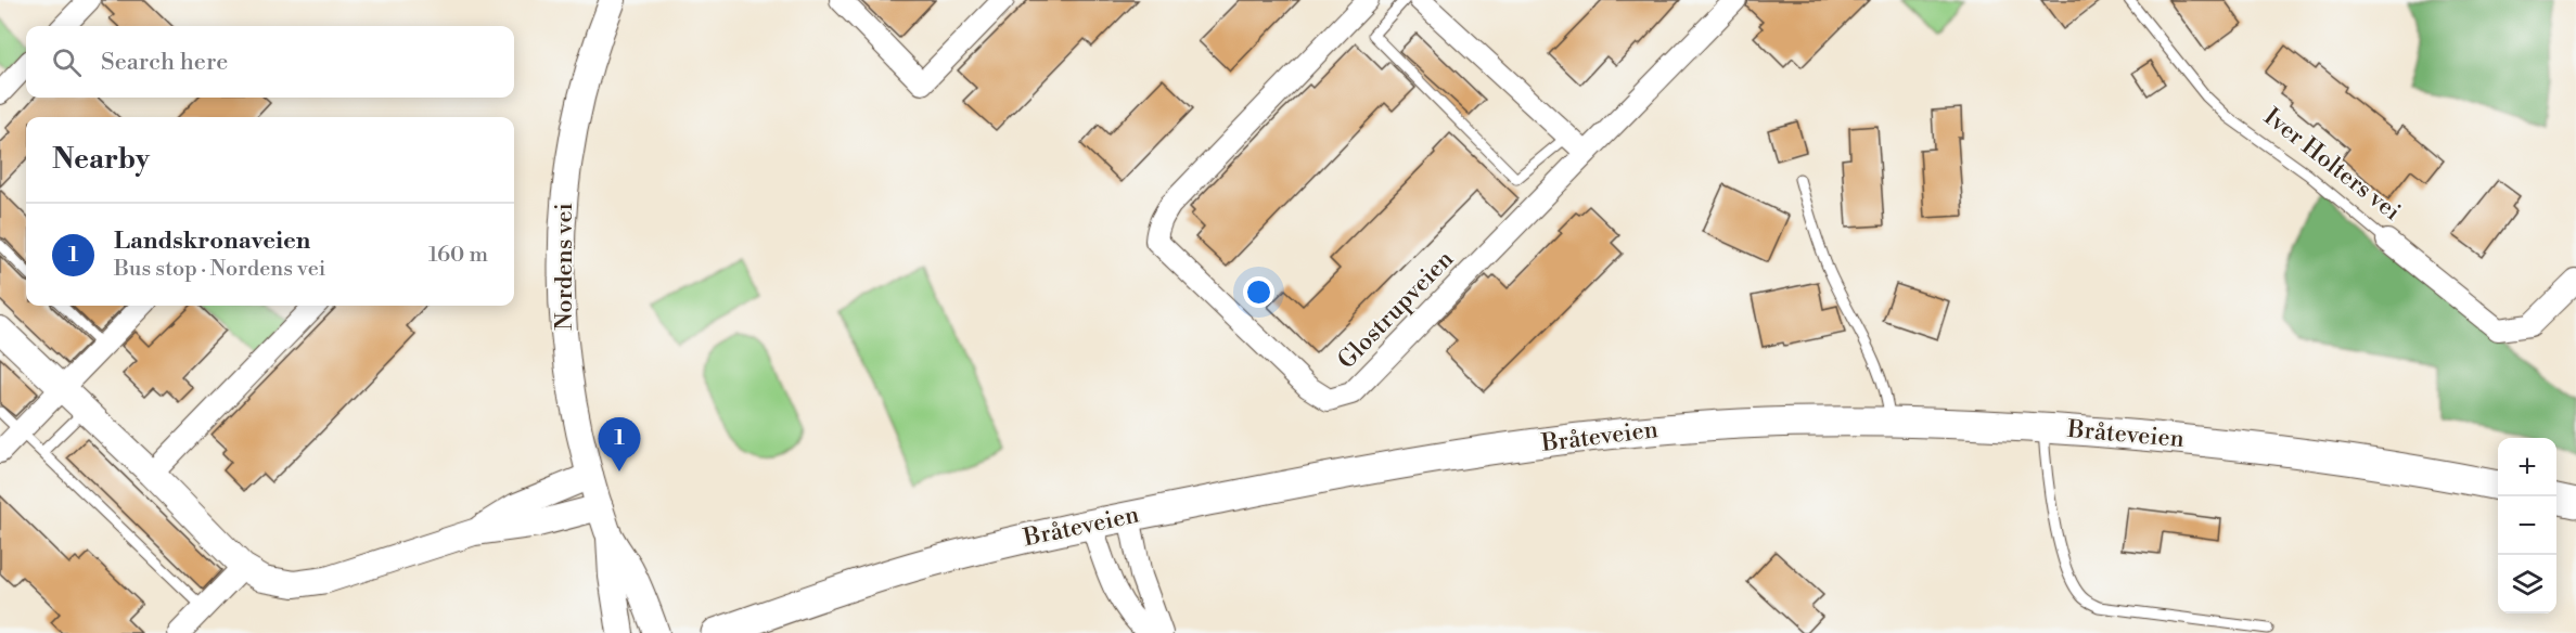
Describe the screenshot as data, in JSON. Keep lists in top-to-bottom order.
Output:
{
  "streets": {
    "main road": ["Bråteveien"],
    "street": ["Iver Holters vei", "Nordens vei", "Glostrupveien"]
  },
  "page": {
    "search": "Search here",
    "heading": "Nearby",
    "list": [
      {
        "mark": "1",
        "name": "Landskronaveien",
        "note": "Bus stop · Nordens vei",
        "value": "160 m"
      }
    ],
    "pins": "1",
    "map_buttons": ["+", "−"]
  }
}
